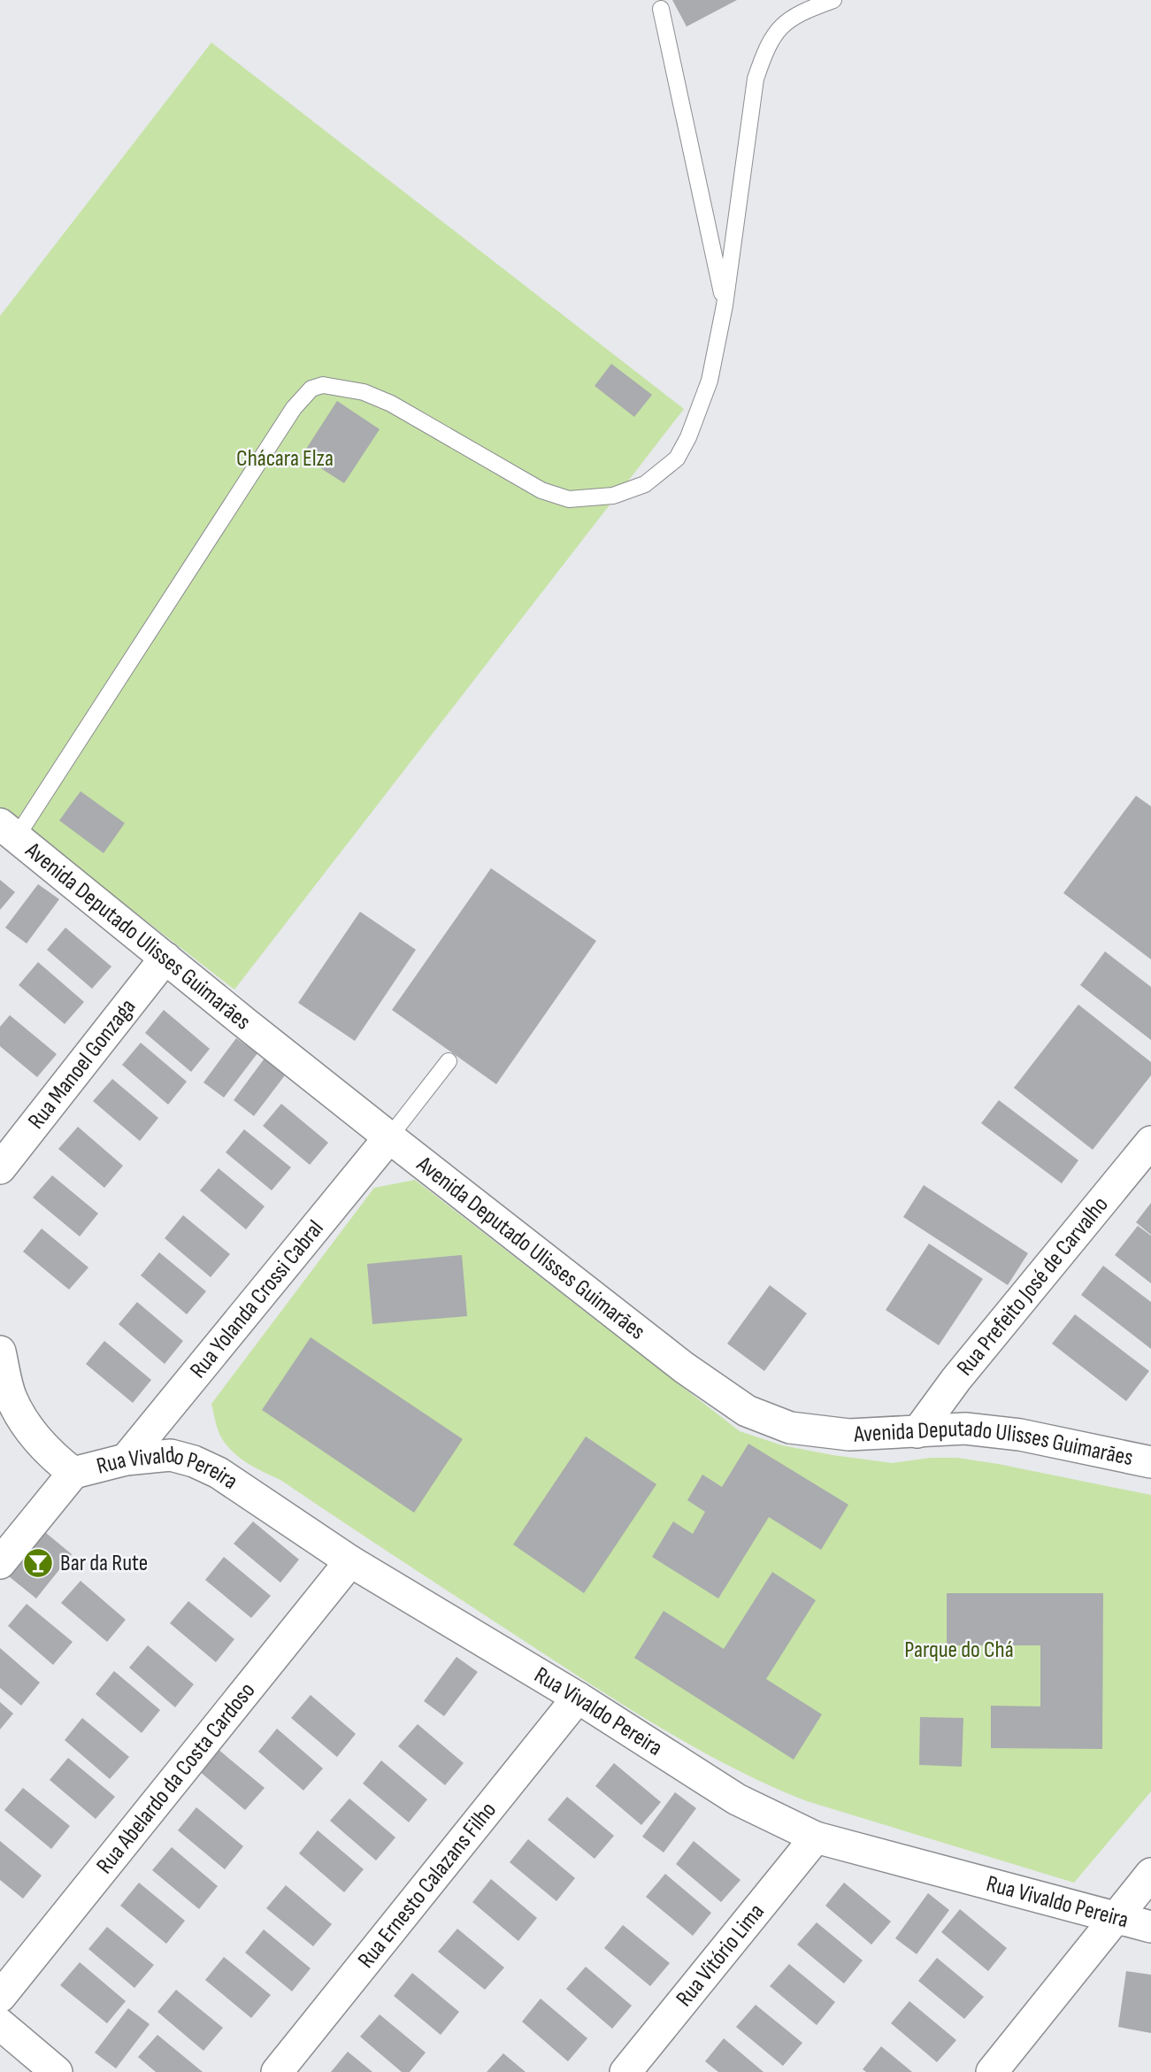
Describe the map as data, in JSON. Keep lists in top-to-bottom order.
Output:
{
  "streets": {
    "street": [
      "Avenida Deputado Ulisses Guimarães",
      "Rua Manoel Gonzaga",
      "Rua Prefeito José de Carvalho",
      "Rua Yolanda Crossi Cabral",
      "Rua Vivaldo Pereira",
      "Rua Abelardo da Costa Cardoso",
      "Rua Ernesto Calazans Filho",
      "Rua Vitório Lima"
    ]
  },
  "crossings": [
    ["Avenida Deputado Ulisses Guimarães", "Rua Manoel Gonzaga"],
    ["Avenida Deputado Ulisses Guimarães", "Rua Prefeito José de Carvalho"],
    ["Avenida Deputado Ulisses Guimarães", "Rua Yolanda Crossi Cabral"],
    ["Rua Yolanda Crossi Cabral", "Rua Vivaldo Pereira"],
    ["Rua Vivaldo Pereira", "Rua Abelardo da Costa Cardoso"],
    ["Rua Vivaldo Pereira", "Rua Ernesto Calazans Filho"],
    ["Rua Vivaldo Pereira", "Rua Vitório Lima"]
  ],
  "parks": ["Chácara Elza", "Parque do Chá"],
  "places": {
    "bar": ["Bar da Rute"]
  }
}
